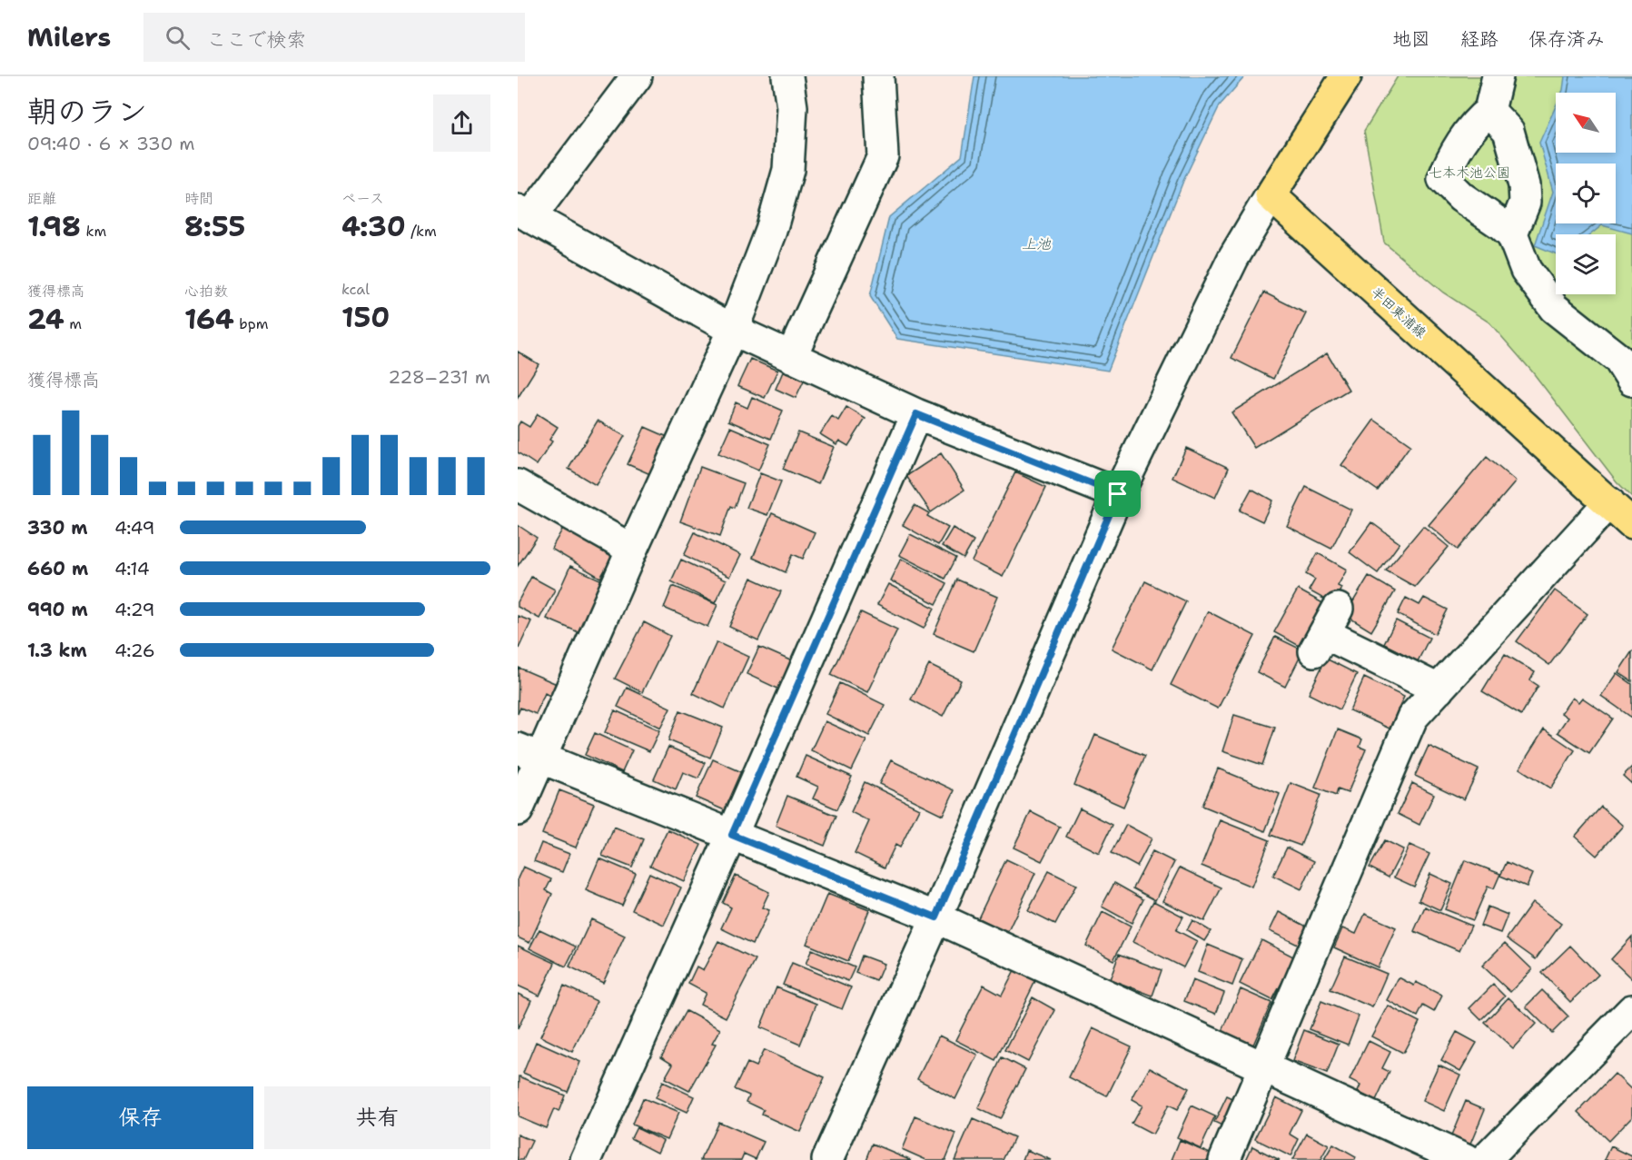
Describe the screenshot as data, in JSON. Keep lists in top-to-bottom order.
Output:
{
  "streets": {
    "main road": ["半田東浦線"]
  },
  "water": ["上池"],
  "parks": ["七本木池公園"],
  "north": "top left",
  "page": {
    "header": "Milers",
    "search": "ここで検索",
    "nav": ["地図", "経路", "保存済み"],
    "heading": ["朝のラン", "09:40 · 6 × 330 m"],
    "stats": [
      ["距離", "1.98 km"],
      ["時間", "8:55"],
      ["ペース", "4:30 /km"],
      ["獲得標高", "24 m"],
      ["心拍数", "164 bpm"],
      ["kcal", "150"]
    ],
    "chart": ["獲得標高", "228–231 m"],
    "list": [
      {
        "name": "330 m",
        "note": "4:49"
      },
      {
        "name": "660 m",
        "note": "4:14"
      },
      {
        "name": "990 m",
        "note": "4:29"
      },
      {
        "name": "1.3 km",
        "note": "4:26"
      }
    ],
    "buttons": ["保存", "共有"]
  }
}
